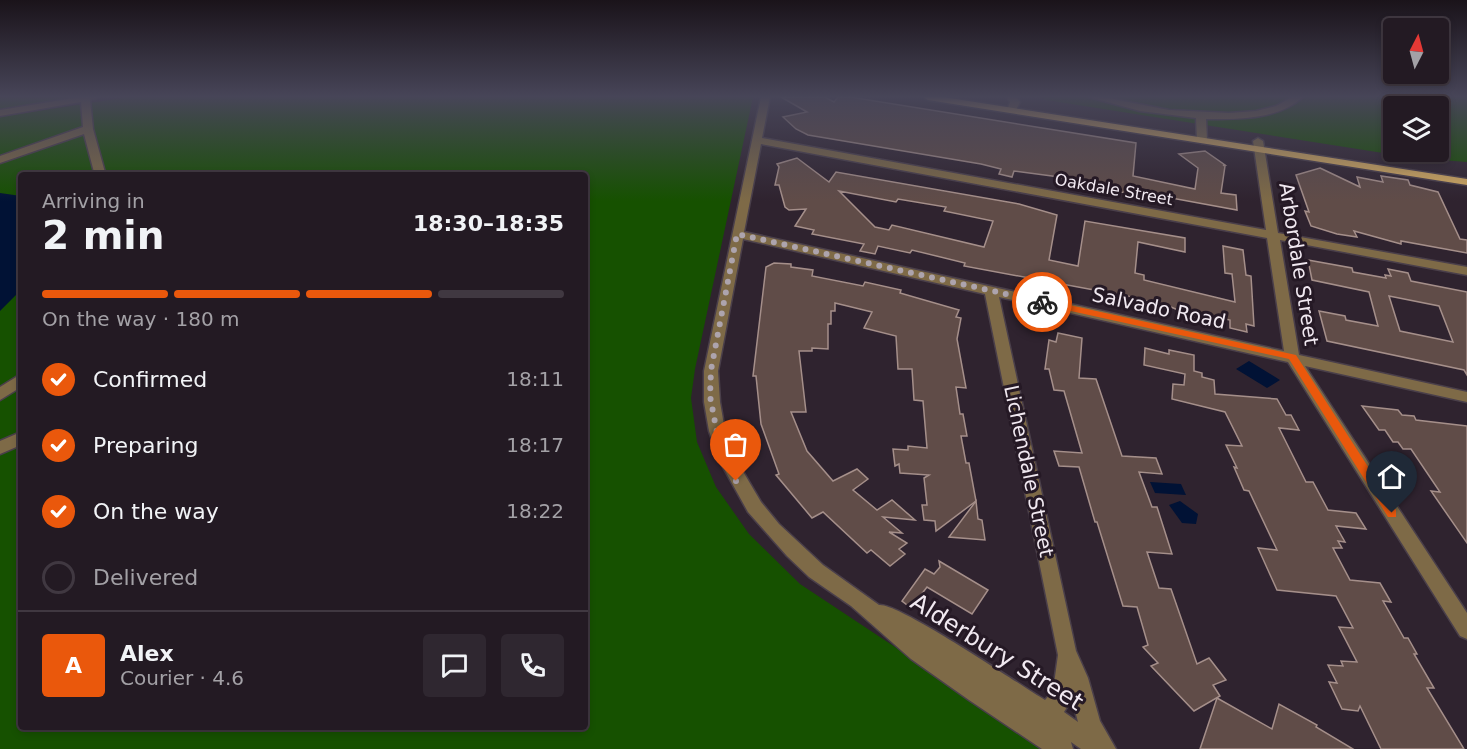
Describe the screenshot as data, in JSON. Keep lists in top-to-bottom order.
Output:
{
  "streets": {
    "street": [
      "Oakdale Street",
      "Arbordale Street",
      "Salvado Road",
      "Lichendale Street",
      "Alderbury Street"
    ]
  },
  "crossings": [
    ["Oakdale Street", "Arbordale Street"],
    ["Oakdale Street", "Alderbury Street"],
    ["Arbordale Street", "Salvado Road"],
    ["Salvado Road", "Lichendale Street"],
    ["Salvado Road", "Alderbury Street"],
    ["Lichendale Street", "Alderbury Street"]
  ],
  "north": "top",
  "page": {
    "heading": ["2 min", "Arriving in", "18:30–18:35"],
    "panel": ["Alex", "Courier · 4.6"],
    "bar": "On the way · 180 m",
    "list": [
      ["Confirmed", "18:11"],
      ["Preparing", "18:17"],
      ["On the way", "18:22"],
      "Delivered"
    ],
    "round": "A"
  }
}
